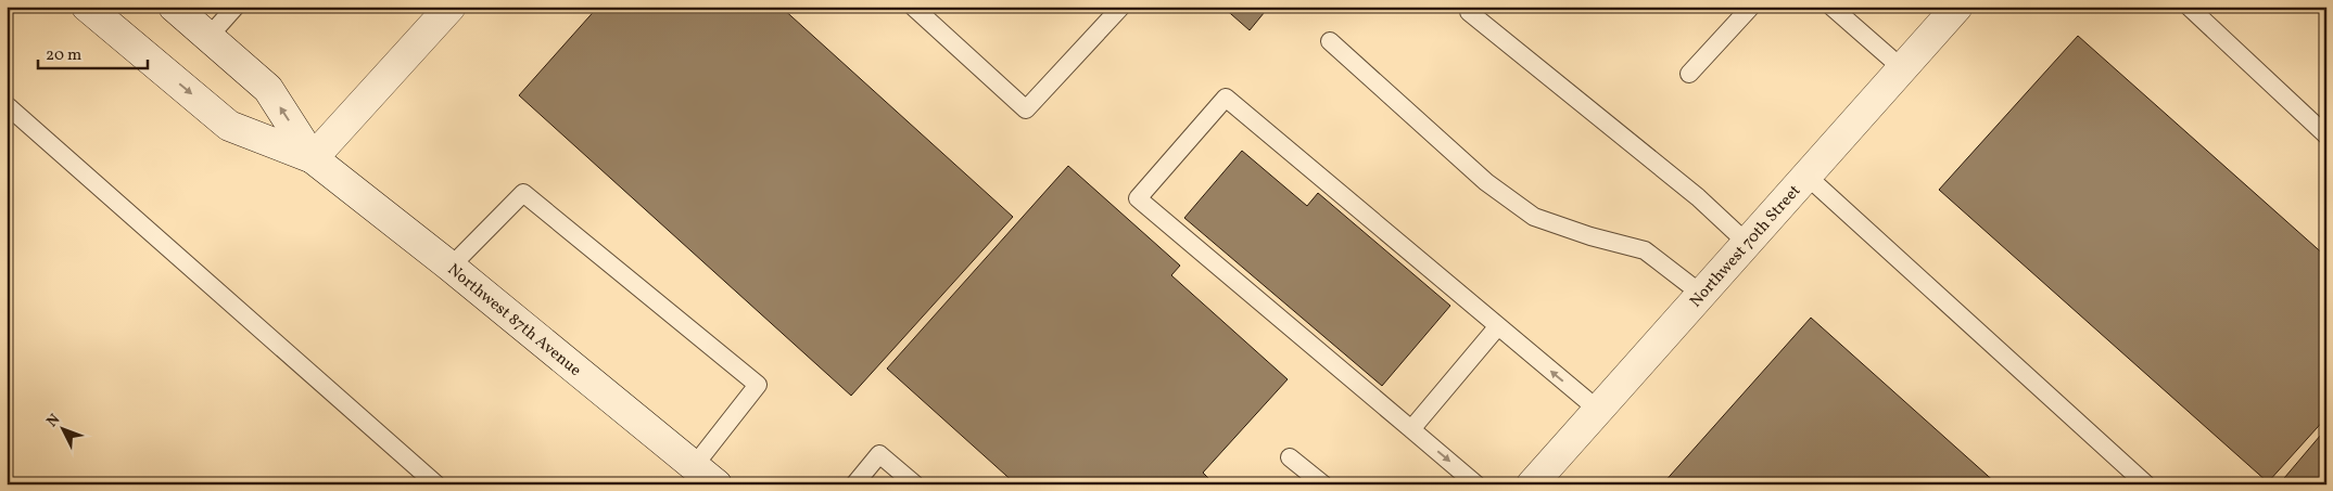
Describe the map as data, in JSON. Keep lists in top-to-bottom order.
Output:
{
  "streets": {
    "main road": ["Northwest 70th Street", "Northwest 87th Avenue"]
  },
  "scale_bar": "20 m",
  "north": "top left"
}
